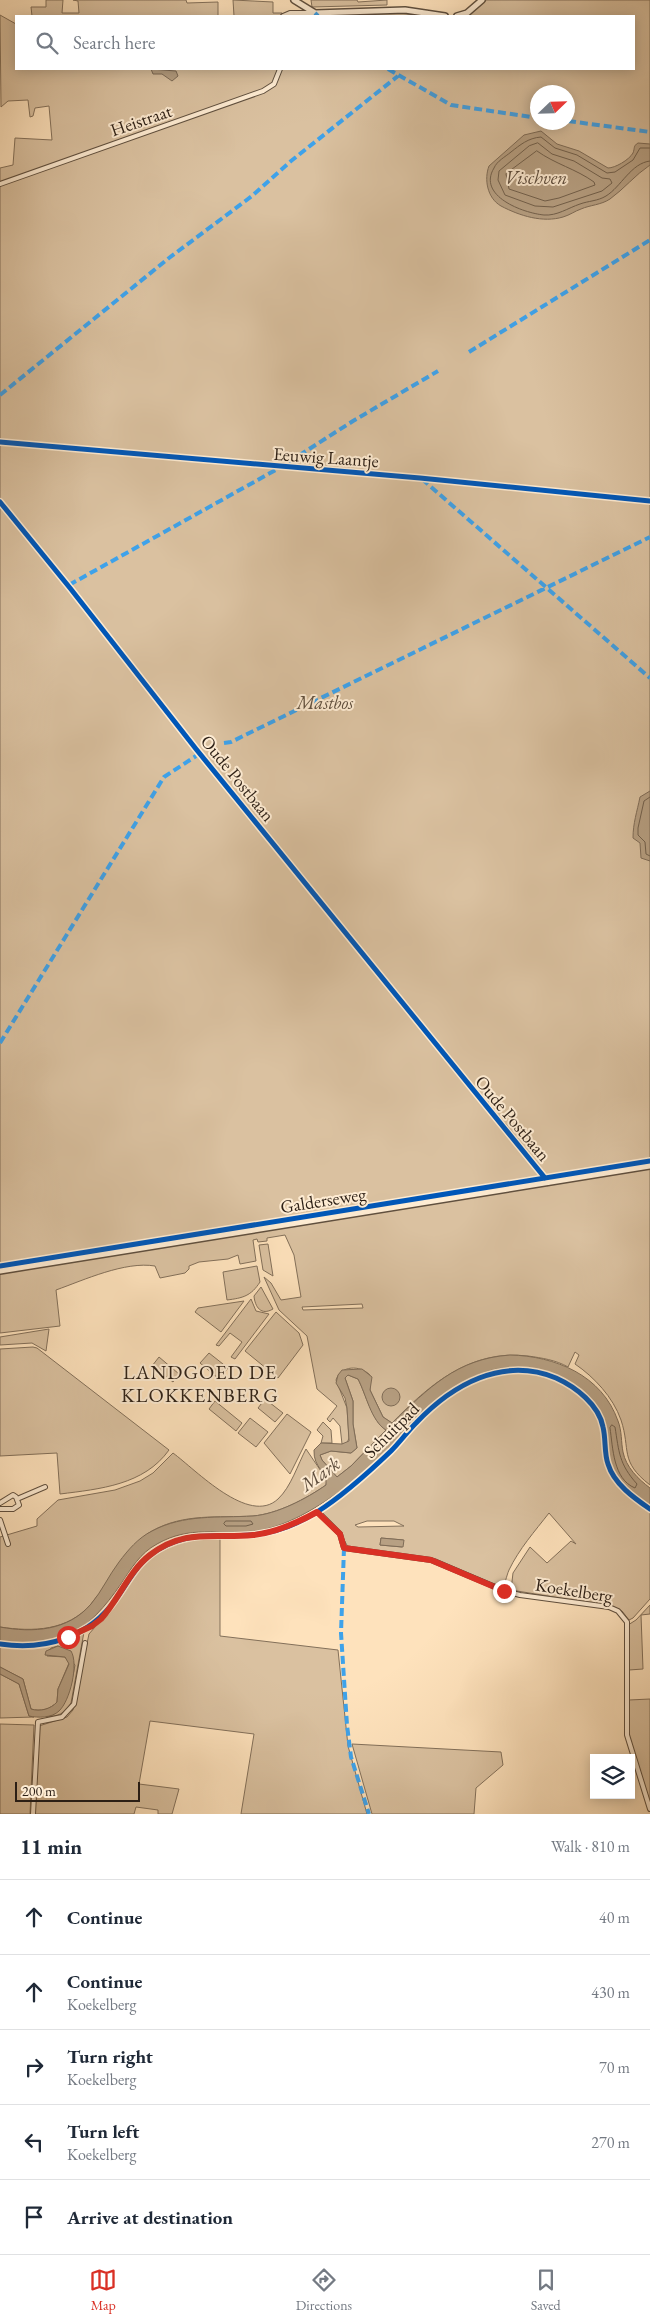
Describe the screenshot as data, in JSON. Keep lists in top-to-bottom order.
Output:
{
  "streets": {
    "street": [
      "Heistraat",
      "Oude Postbaan",
      "Galderseweg",
      "Koekelberg"
    ],
    "cycle path": ["Eeuwig Laantje", "Schuitpad"]
  },
  "crossings": [
    ["Oude Postbaan", "Galderseweg"]
  ],
  "districts": ["LANDGOED DE KLOKKENBERG"],
  "water": ["Vischven", "Mark"],
  "parks": ["Mastbos"],
  "scale_bar": "200 m",
  "north": "top right",
  "page": {
    "search": "Search here",
    "scale": "200 m",
    "heading": ["11 min", "Walk · 810 m"],
    "list": [
      ["Continue", "40 m"],
      ["Continue", "Koekelberg", "430 m"],
      ["Turn right", "Koekelberg", "70 m"],
      ["Turn left", "Koekelberg", "270 m"],
      "Arrive at destination"
    ],
    "nav": ["Map", "Directions", "Saved"]
  }
}
